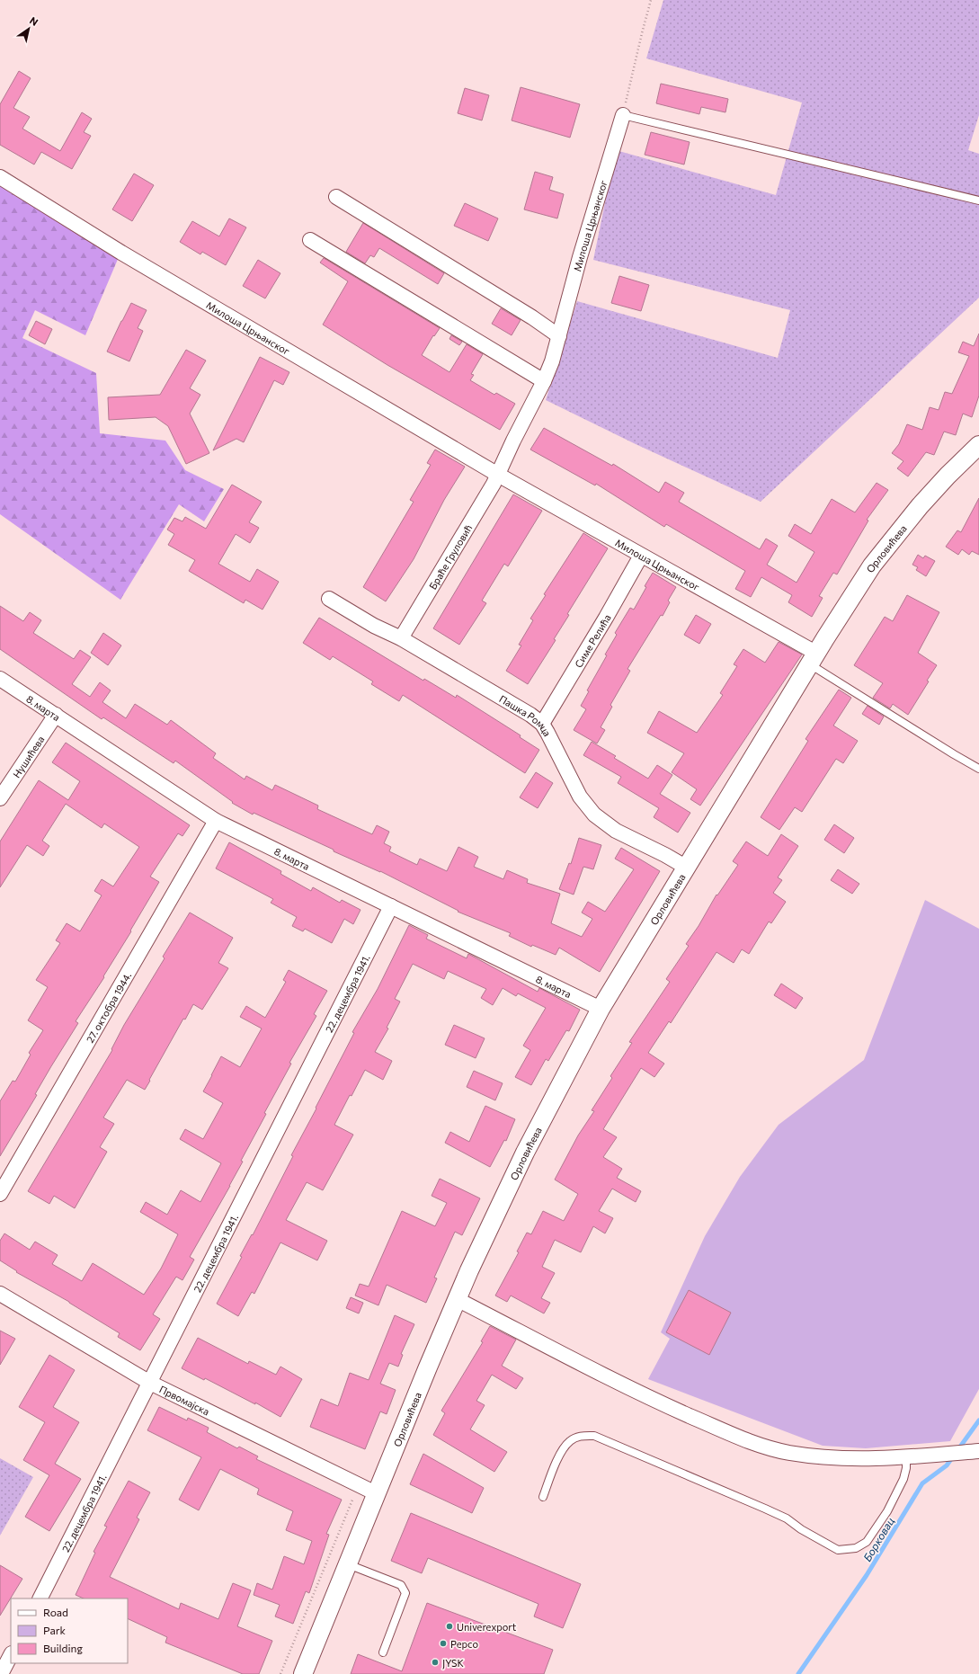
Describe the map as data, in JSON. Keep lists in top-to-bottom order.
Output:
{
  "streets": {
    "street": [
      "Милоша Црњанског",
      "Орловићева",
      "Браће Груловић",
      "Симе Релића",
      "8. марта",
      "Пашка Ромца",
      "Нушићева",
      "22. децембра 1941.",
      "27. октобра 1944.",
      "Првомајска"
    ]
  },
  "crossings": [
    ["Милоша Црњанског", "Орловићева"],
    ["Милоша Црњанског", "Браће Груловић"],
    ["Милоша Црњанског", "Симе Релића"],
    ["Орловићева", "8. марта"],
    ["Орловићева", "Пашка Ромца"],
    ["Орловићева", "Првомајска"],
    ["Браће Груловић", "Пашка Ромца"],
    ["Симе Релића", "Пашка Ромца"],
    ["8. марта", "Нушићева"],
    ["8. марта", "22. децембра 1941."],
    ["8. марта", "27. октобра 1944."],
    ["22. децембра 1941.", "Првомајска"]
  ],
  "water": ["Борковац"],
  "places": ["Univerexport", "Pepco", "JYSK"],
  "legend": ["Road", "Park", "Building"],
  "north": "top right"
}
